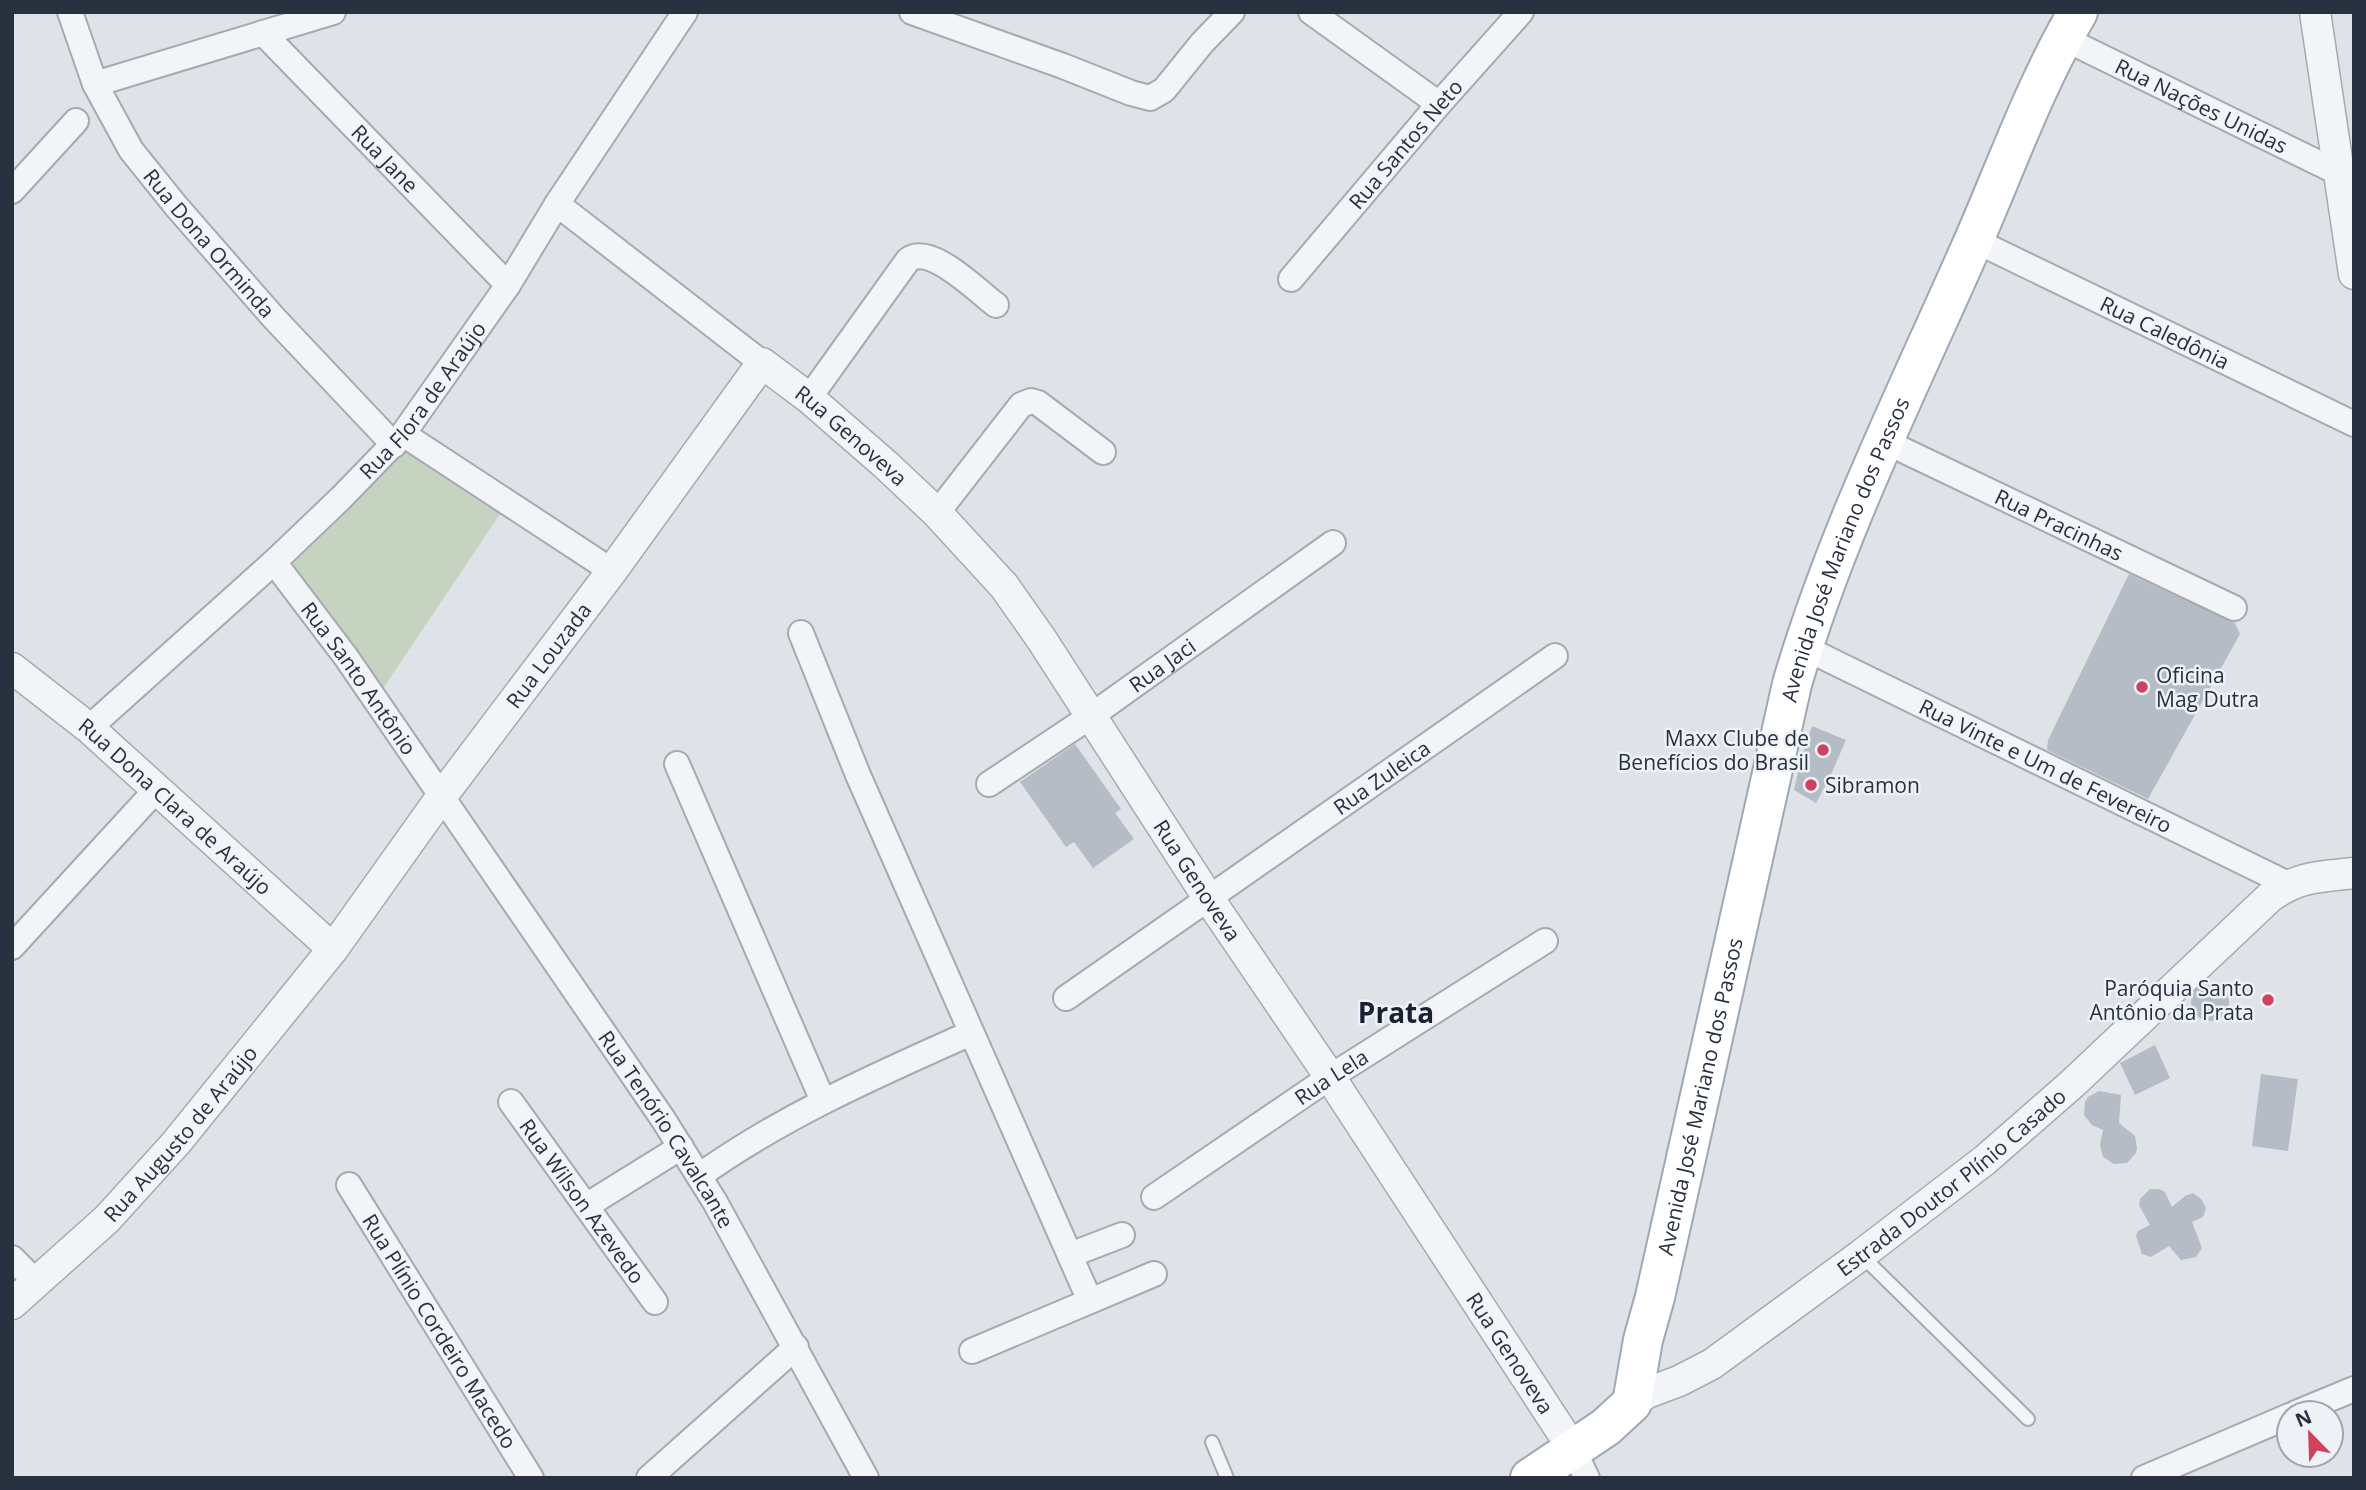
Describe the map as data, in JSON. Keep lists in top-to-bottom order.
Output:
{
  "streets": {
    "main road": ["Avenida José Mariano dos Passos", "Estrada Doutor Plínio Casado"],
    "street": [
      "Rua Nações Unidas",
      "Rua Santos Neto",
      "Rua Jane",
      "Rua Dona Orminda",
      "Rua Caledônia",
      "Rua Flora de Araújo",
      "Rua Genoveva",
      "Rua Pracinhas",
      "Rua Louzada",
      "Rua Jaci",
      "Rua Santo Antônio",
      "Rua Vinte e Um de Fevereiro",
      "Rua Zuleica",
      "Rua Dona Clara de Araújo",
      "Rua Lela",
      "Rua Tenório Cavalcante",
      "Rua Augusto de Araújo",
      "Rua Wilson Azevedo",
      "Rua Plínio Cordeiro Macedo"
    ]
  },
  "crossings": [
    ["Rua Nações Unidas", "Avenida José Mariano dos Passos"],
    ["Rua Jane", "Rua Flora de Araújo"],
    ["Rua Dona Orminda", "Rua Flora de Araújo"],
    ["Rua Dona Orminda", "Rua Louzada"],
    ["Rua Caledônia", "Avenida José Mariano dos Passos"],
    ["Rua Flora de Araújo", "Rua Santo Antônio"],
    ["Rua Flora de Araújo", "Rua Dona Clara de Araújo"],
    ["Rua Genoveva", "Rua Louzada"],
    ["Rua Genoveva", "Rua Jaci"],
    ["Rua Genoveva", "Rua Zuleica"],
    ["Rua Genoveva", "Rua Lela"],
    ["Rua Genoveva", "Estrada Doutor Plínio Casado"],
    ["Rua Pracinhas", "Avenida José Mariano dos Passos"],
    ["Avenida José Mariano dos Passos", "Rua Vinte e Um de Fevereiro"],
    ["Avenida José Mariano dos Passos", "Estrada Doutor Plínio Casado"],
    ["Rua Louzada", "Rua Santo Antônio"],
    ["Rua Louzada", "Rua Dona Clara de Araújo"],
    ["Rua Louzada", "Rua Tenório Cavalcante"],
    ["Rua Louzada", "Rua Augusto de Araújo"],
    ["Rua Santo Antônio", "Rua Tenório Cavalcante"],
    ["Rua Vinte e Um de Fevereiro", "Estrada Doutor Plínio Casado"],
    ["Rua Dona Clara de Araújo", "Rua Augusto de Araújo"]
  ],
  "districts": ["Prata"],
  "places": [
    "Oficina Mag Dutra",
    "Maxx Clube de Benefícios do Brasil",
    "Sibramon",
    "Paróquia Santo Antônio da Prata"
  ],
  "north": "top left"
}
